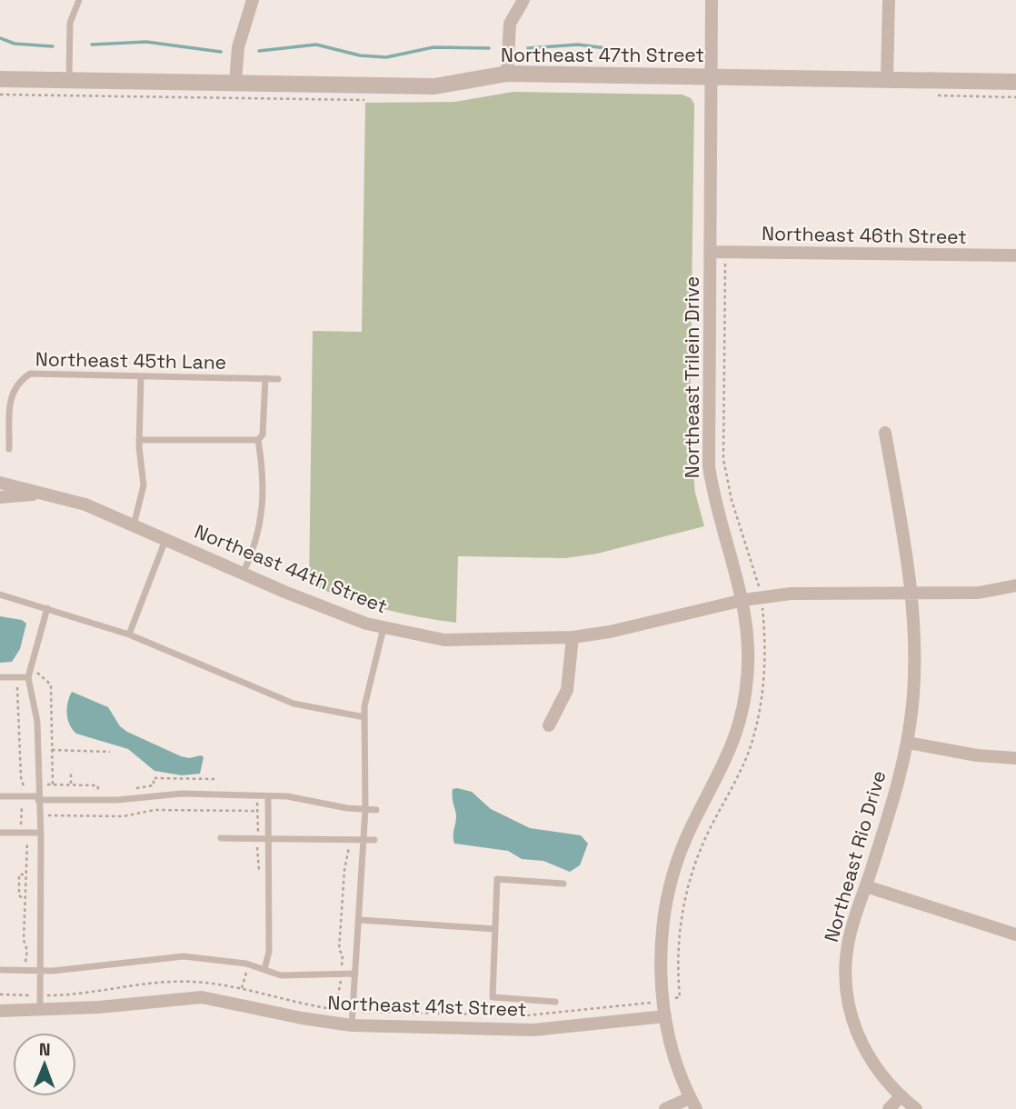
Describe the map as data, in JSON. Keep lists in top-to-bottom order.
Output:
{
  "streets": {
    "street": [
      "Northeast 47th Street",
      "Northeast 46th Street",
      "Northeast Trilein Drive",
      "Northeast 44th Street",
      "Northeast Rio Drive",
      "Northeast 41st Street"
    ],
    "lane": ["Northeast 45th Lane"]
  },
  "crossings": [
    ["Northeast 47th Street", "Northeast Trilein Drive"],
    ["Northeast 46th Street", "Northeast Trilein Drive"],
    ["Northeast Trilein Drive", "Northeast 44th Street"],
    ["Northeast Trilein Drive", "Northeast 41st Street"],
    ["Northeast 44th Street", "Northeast Rio Drive"]
  ],
  "north": "top"
}
